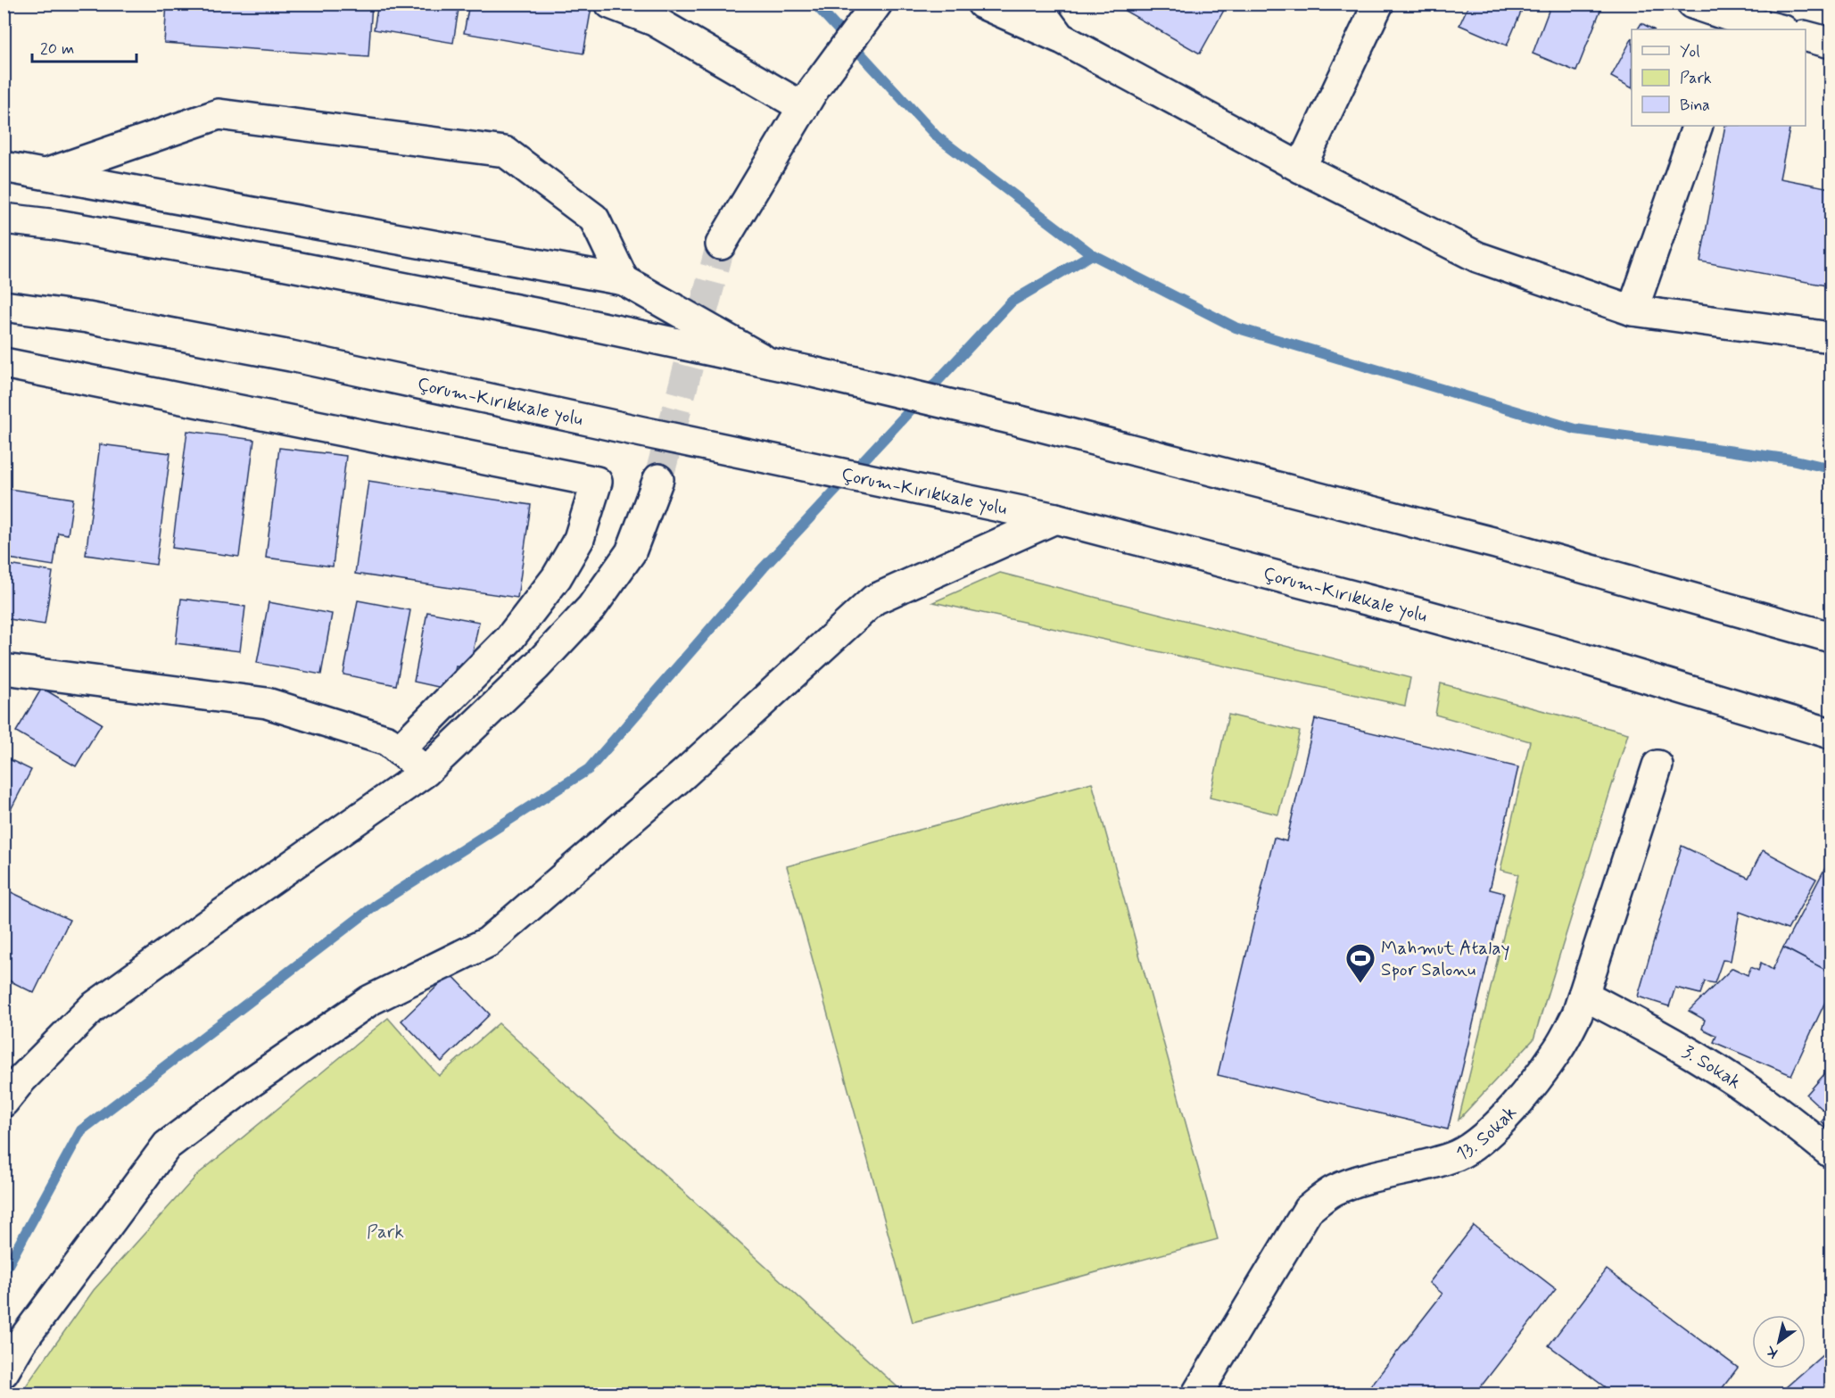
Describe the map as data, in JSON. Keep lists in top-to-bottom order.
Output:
{
  "streets": {
    "main road": ["Çorum-Kırıkkale yolu", "3. Sokak", "13. Sokak"]
  },
  "crossings": [
    ["3. Sokak", "13. Sokak"]
  ],
  "parks": ["Park"],
  "places": {
    "sports": ["Mahmut Atalay Spor Salonu"]
  },
  "legend": ["Yol", "Park", "Bina"],
  "scale_bar": "20 m",
  "north": "bottom left"
}
